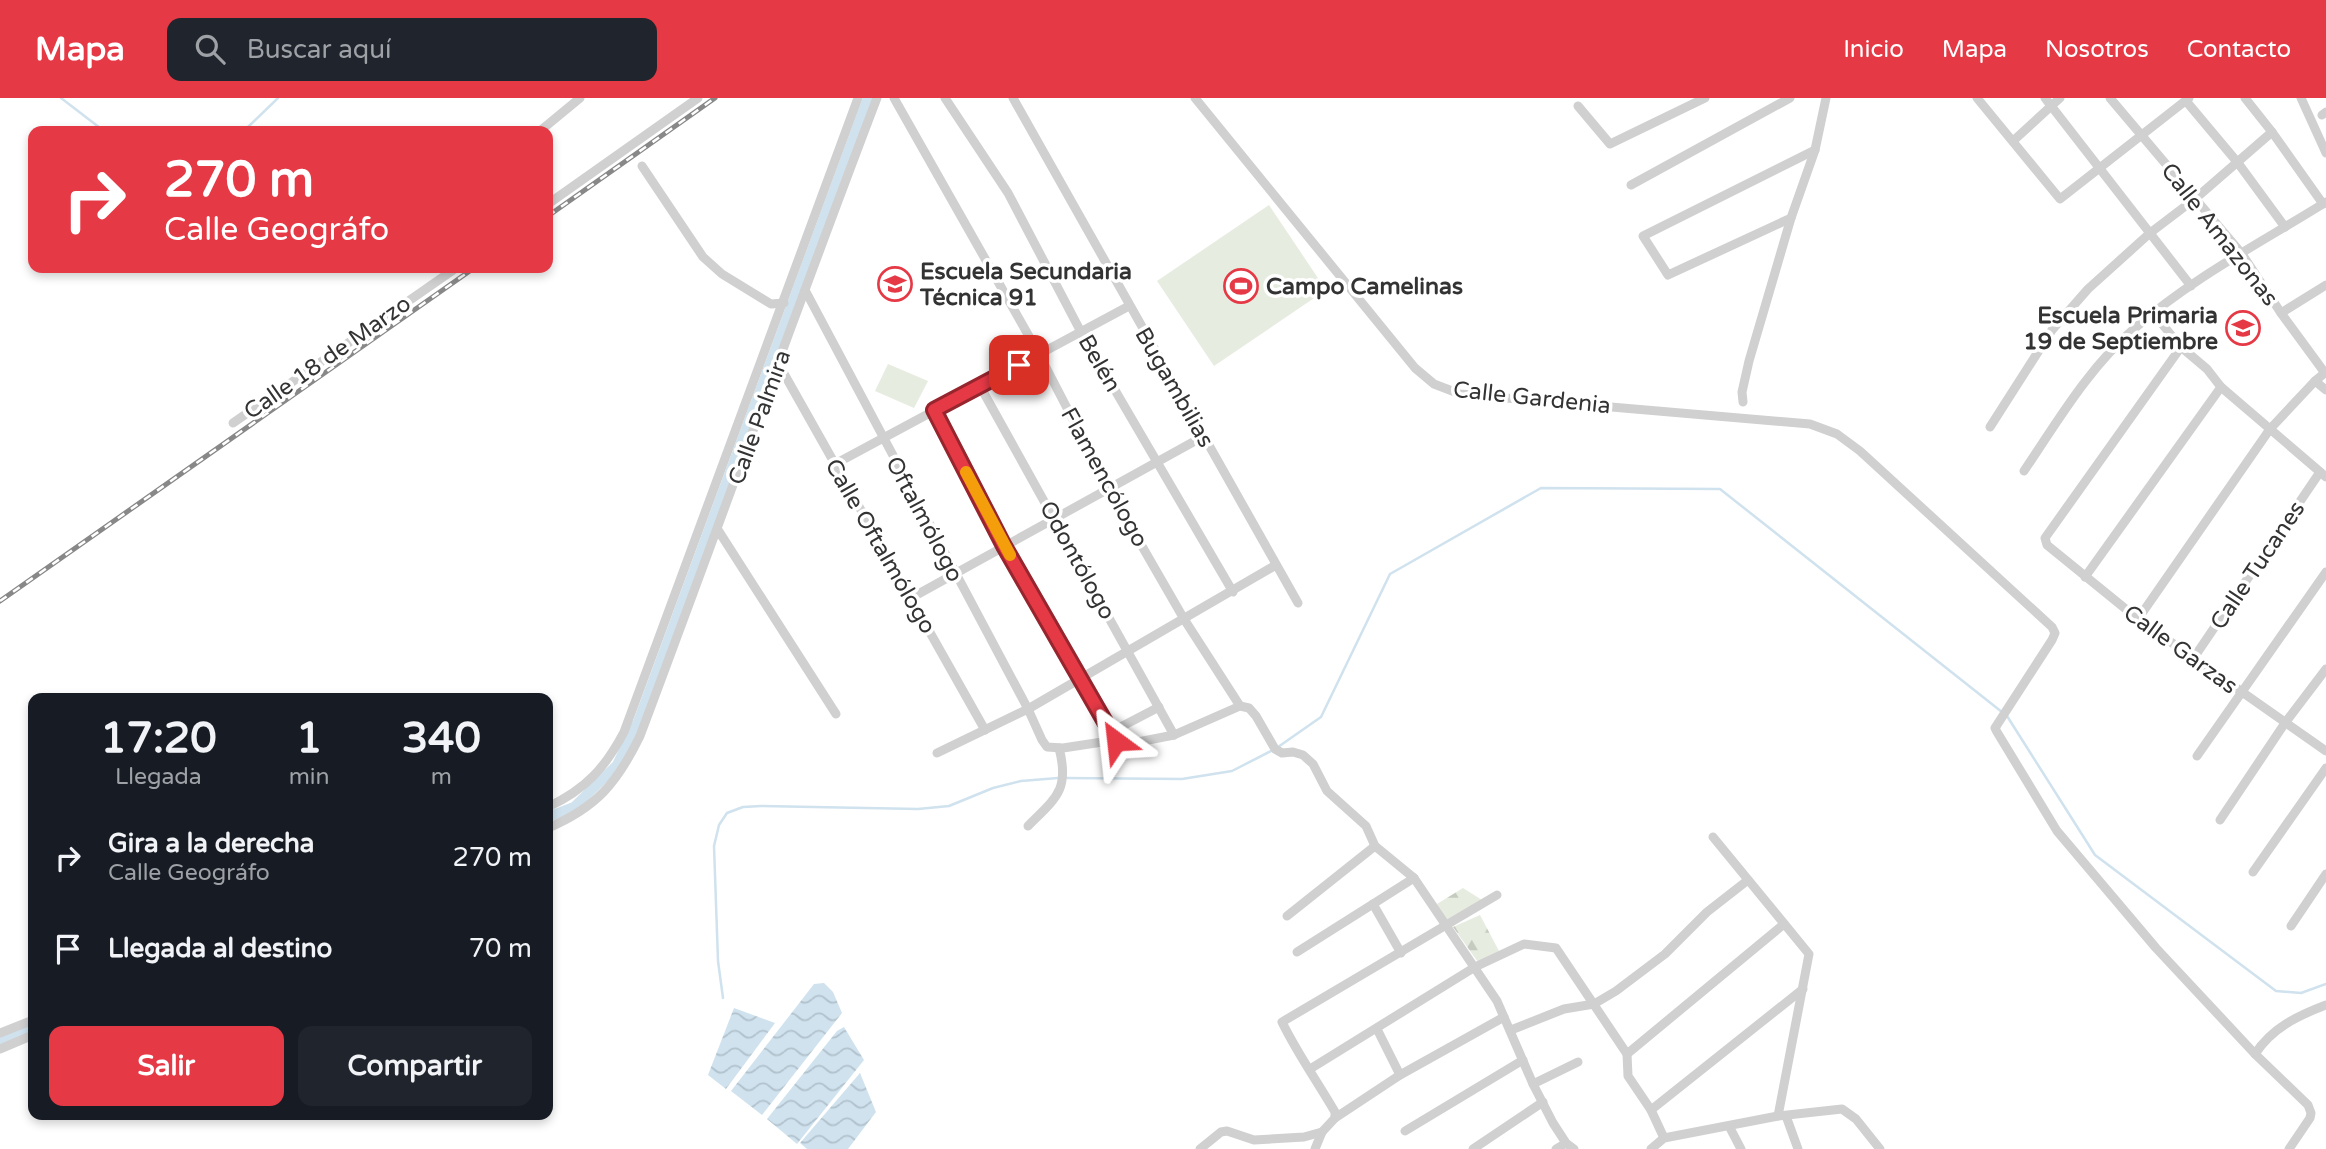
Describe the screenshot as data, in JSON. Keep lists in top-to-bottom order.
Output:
{
  "streets": {
    "street": [
      "Calle Amazonas",
      "Calle 18 de Marzo",
      "Belén",
      "Bugambilias",
      "Calle Gardenia",
      "Calle Palmira",
      "Flamencólogo",
      "Oftalmólogo",
      "Calle Oftalmólogo",
      "Odontólogo",
      "Calle Tucanes",
      "Calle Garzas"
    ]
  },
  "crossings": [
    ["Calle Palmira", "Oftalmólogo"],
    ["Calle Palmira", "Calle Oftalmólogo"],
    ["Calle Tucanes", "Calle Garzas"]
  ],
  "places": {
    "school or university": ["Escuela Secundaria Técnica 91", "Escuela Primaria 19 de Septiembre"],
    "sports": ["Campo Camelinas"]
  },
  "page": {
    "header": "Mapa",
    "search": "Buscar aquí",
    "nav": [
      "Inicio",
      "Mapa",
      "Nosotros",
      "Contacto"
    ],
    "turn": ["270 m", "Calle Geográfo"],
    "eta": [
      "17:20",
      "Llegada",
      "1",
      "min",
      "340",
      "m"
    ],
    "list": [
      {
        "name": "Gira a la derecha",
        "note": "Calle Geográfo",
        "value": "270 m"
      },
      {
        "name": "Llegada al destino",
        "value": "70 m"
      }
    ],
    "buttons": ["Salir", "Compartir"]
  }
}
